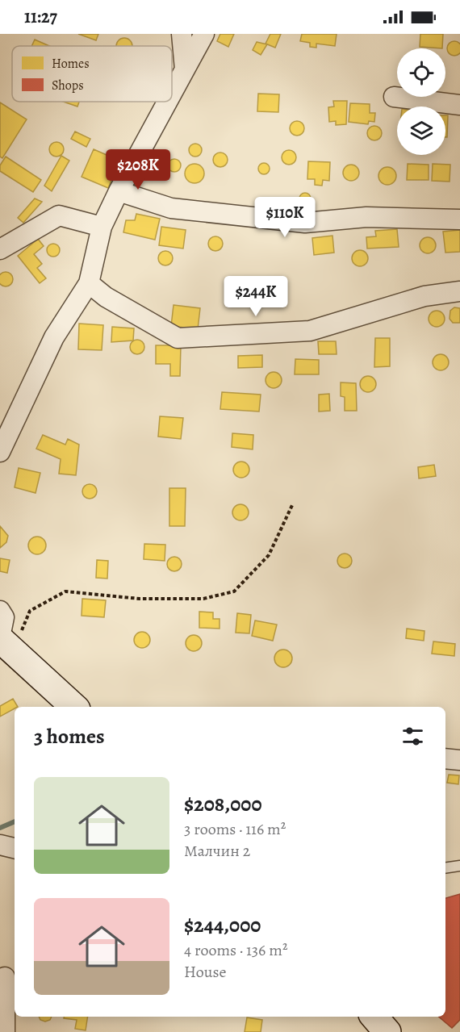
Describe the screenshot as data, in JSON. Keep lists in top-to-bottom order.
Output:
{
  "legend": ["Homes", "Shops"],
  "page": {
    "status": "11:27",
    "price": ["$208K", "$110K", "$244K"],
    "heading": "3 homes",
    "list": [
      {
        "name": "$208,000",
        "note": "3 rooms · 116 m² · Малчин 2"
      },
      {
        "name": "$244,000",
        "note": "4 rooms · 136 m² · House"
      }
    ]
  }
}
